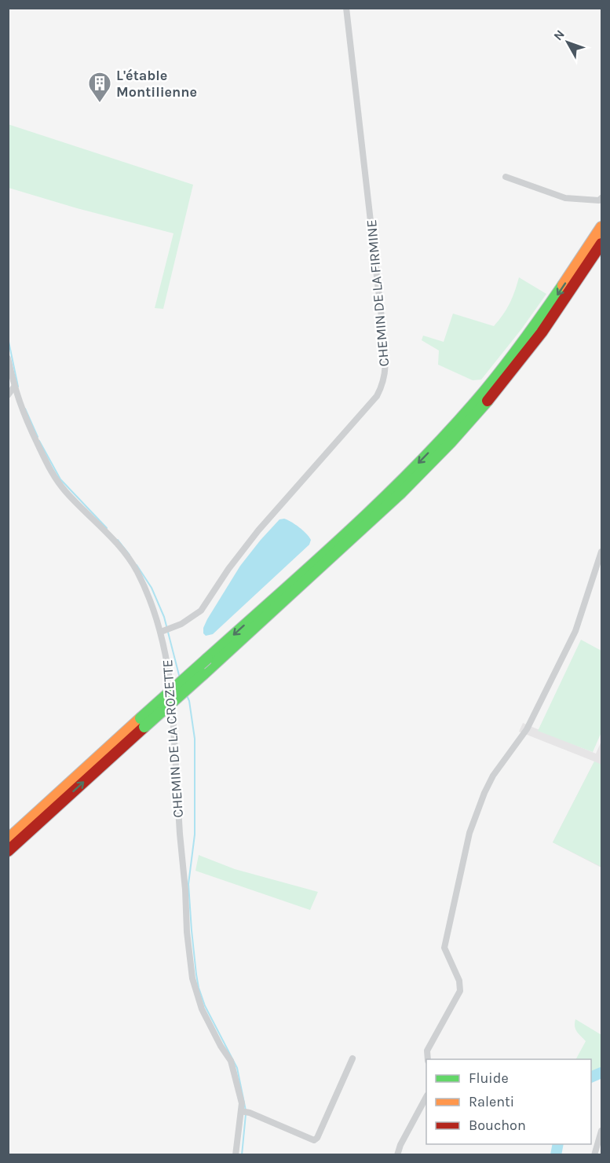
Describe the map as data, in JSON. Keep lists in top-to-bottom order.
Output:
{
  "streets": {
    "street": ["CHEMIN DE LA FIRMINE", "CHEMIN DE LA CROZETTE"]
  },
  "crossings": [
    ["CHEMIN DE LA FIRMINE", "CHEMIN DE LA CROZETTE"]
  ],
  "places": {
    "building": ["L'étable Montilienne"]
  },
  "legend": ["Fluide", "Ralenti", "Bouchon"],
  "north": "top left"
}
